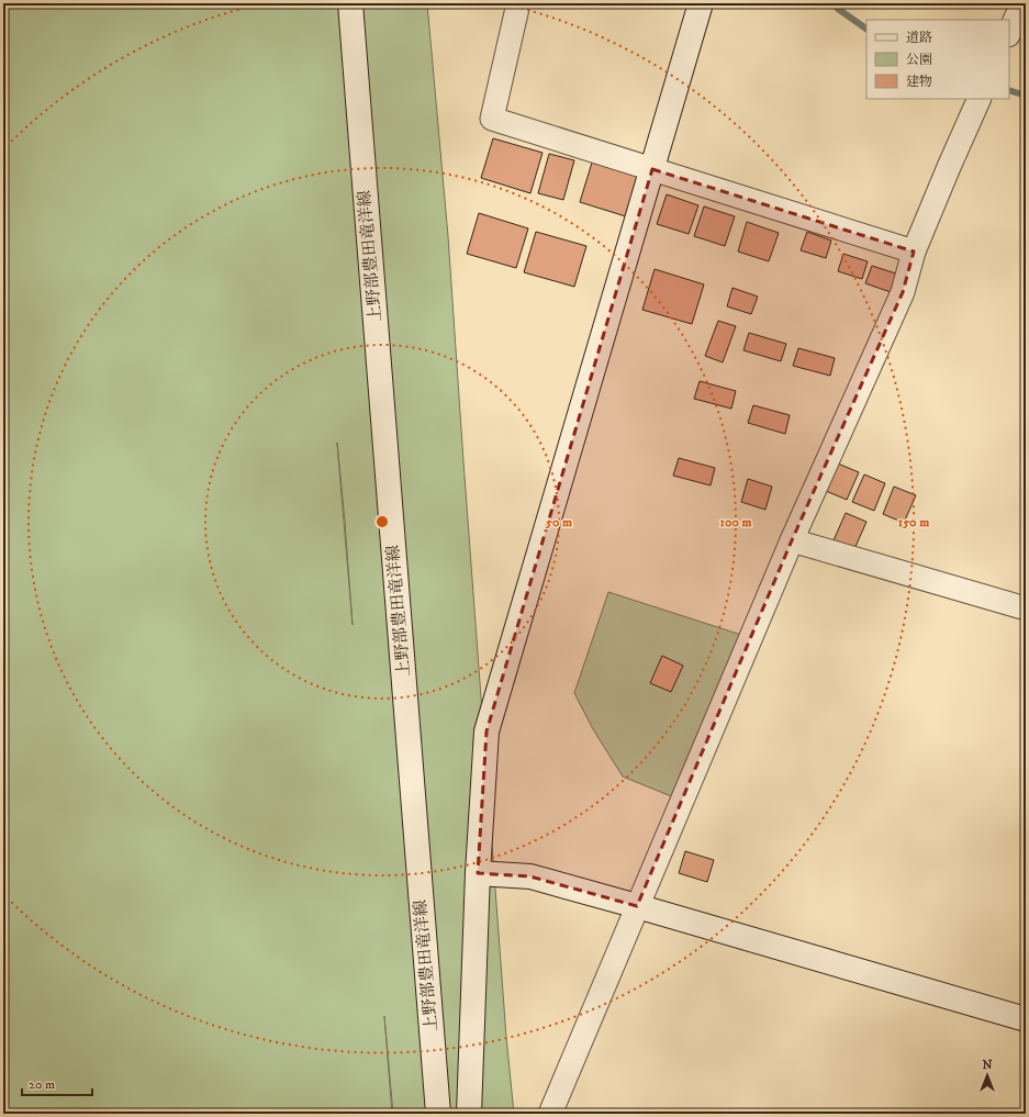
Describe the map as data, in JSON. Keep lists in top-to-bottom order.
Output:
{
  "streets": {
    "street": ["上野部豊田竜洋線"]
  },
  "legend": ["道路", "公園", "建物"],
  "scale_bar": "20 m",
  "north": "top",
  "rings": ["50 m", "100 m", "150 m"]
}
